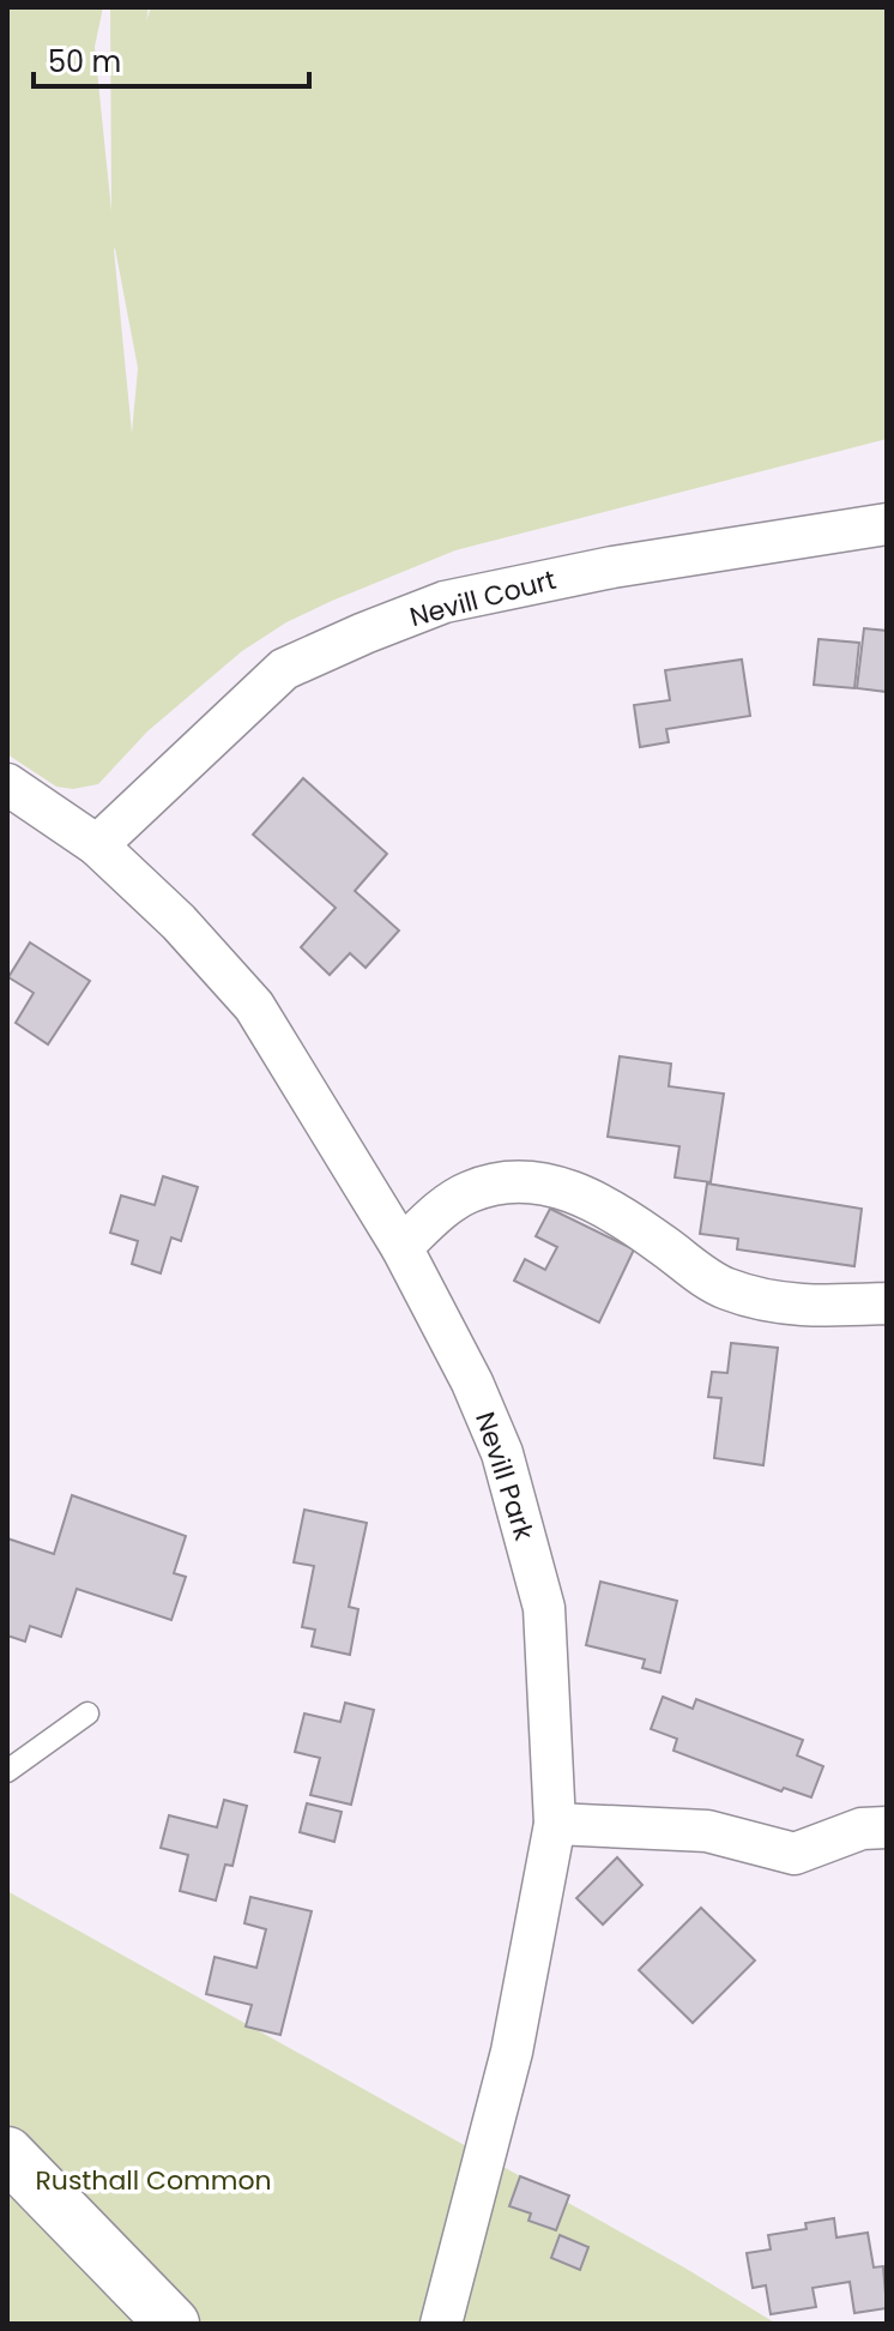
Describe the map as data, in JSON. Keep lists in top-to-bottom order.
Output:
{
  "streets": {
    "street": ["Nevill Court", "Nevill Park"]
  },
  "crossings": [
    ["Nevill Court", "Nevill Park"]
  ],
  "parks": ["Rusthall Common"],
  "scale_bar": "50 m"
}
